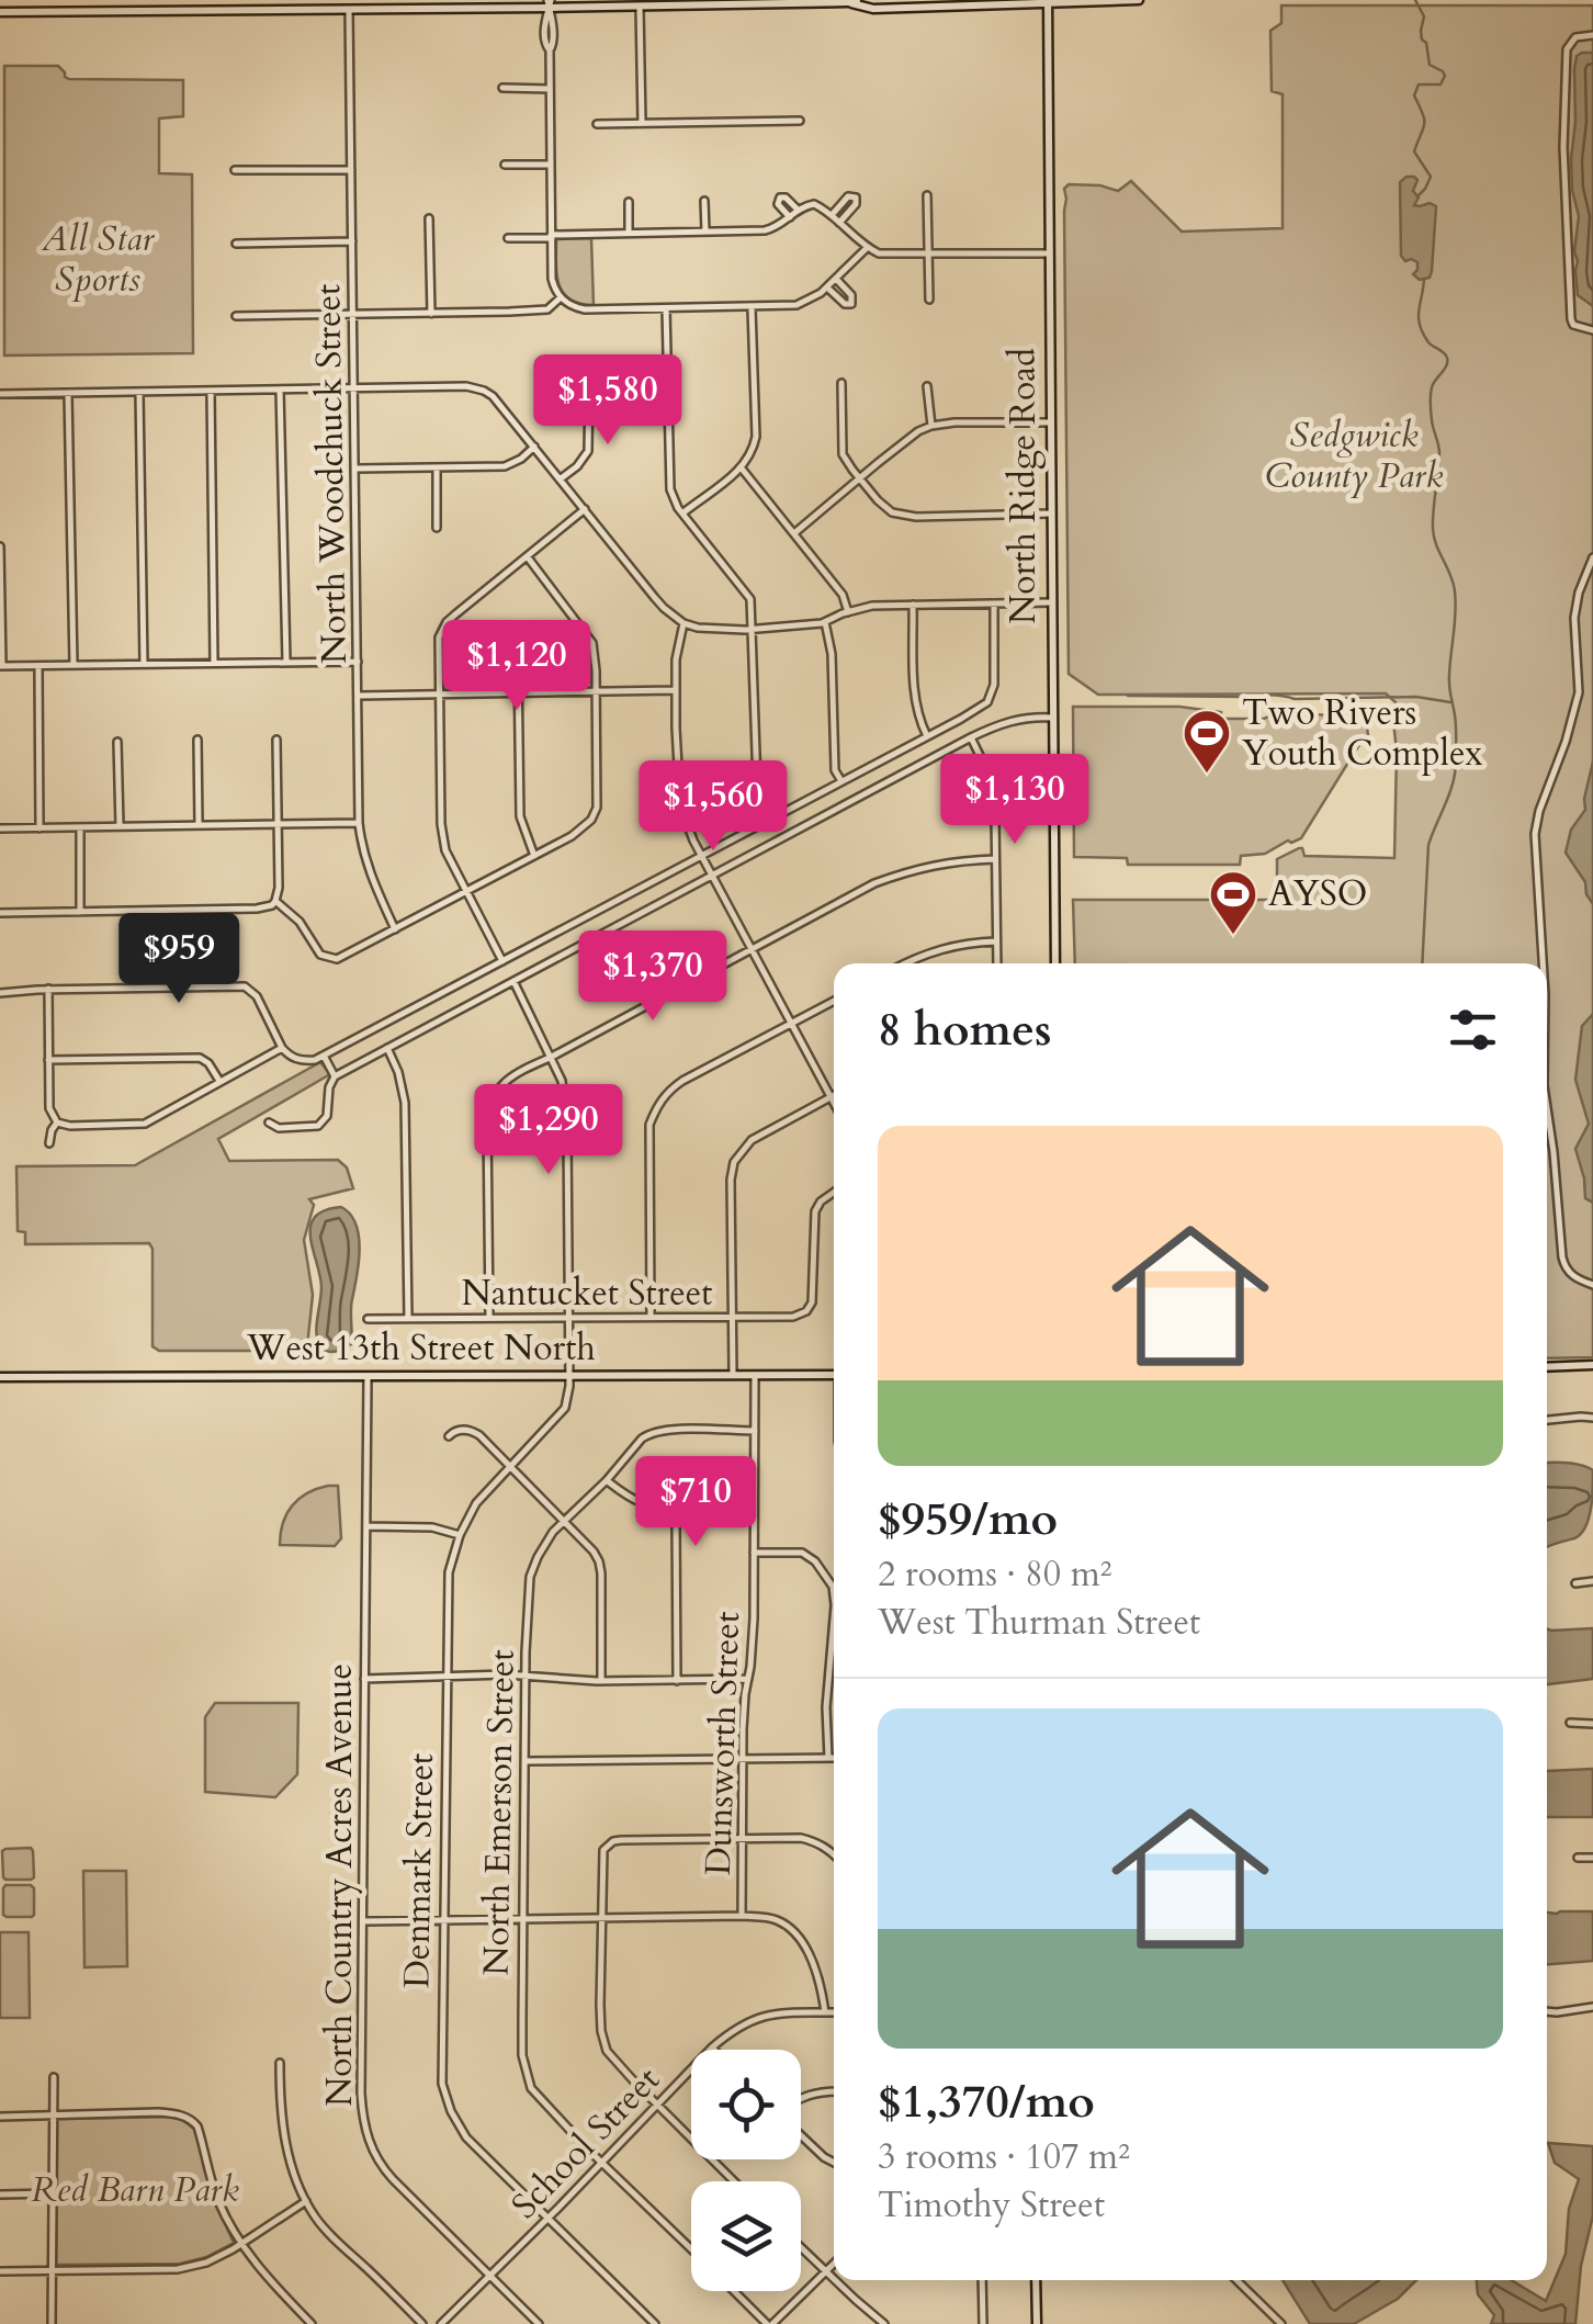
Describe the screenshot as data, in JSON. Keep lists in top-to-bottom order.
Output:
{
  "streets": {
    "main road": ["North Ridge Road", "West 13th Street North"],
    "street": [
      "North Woodchuck Street",
      "Nantucket Street",
      "Dunsworth Street",
      "North Emerson Street",
      "Denmark Street",
      "North Country Acres Avenue",
      "School Street"
    ]
  },
  "crossings": [
    ["West 13th Street North", "Dunsworth Street"],
    ["West 13th Street North", "Denmark Street"],
    ["West 13th Street North", "North Country Acres Avenue"],
    ["Dunsworth Street", "North Emerson Street"],
    ["North Emerson Street", "School Street"],
    ["Denmark Street", "School Street"],
    ["North Country Acres Avenue", "School Street"]
  ],
  "parks": ["All Star Sports", "Sedgwick County Park", "Red Barn Park"],
  "places": {
    "sports": ["Two Rivers Youth Complex", "AYSO"]
  },
  "page": {
    "price": [
      "$1,580",
      "$1,120",
      "$1,130",
      "$1,560",
      "$959",
      "$1,370",
      "$1,290",
      "$710"
    ],
    "heading": "8 homes",
    "list": [
      {
        "name": "$959/mo",
        "note": "2 rooms · 80 m² · West Thurman Street"
      },
      {
        "name": "$1,370/mo",
        "note": "3 rooms · 107 m² · Timothy Street"
      }
    ]
  }
}
